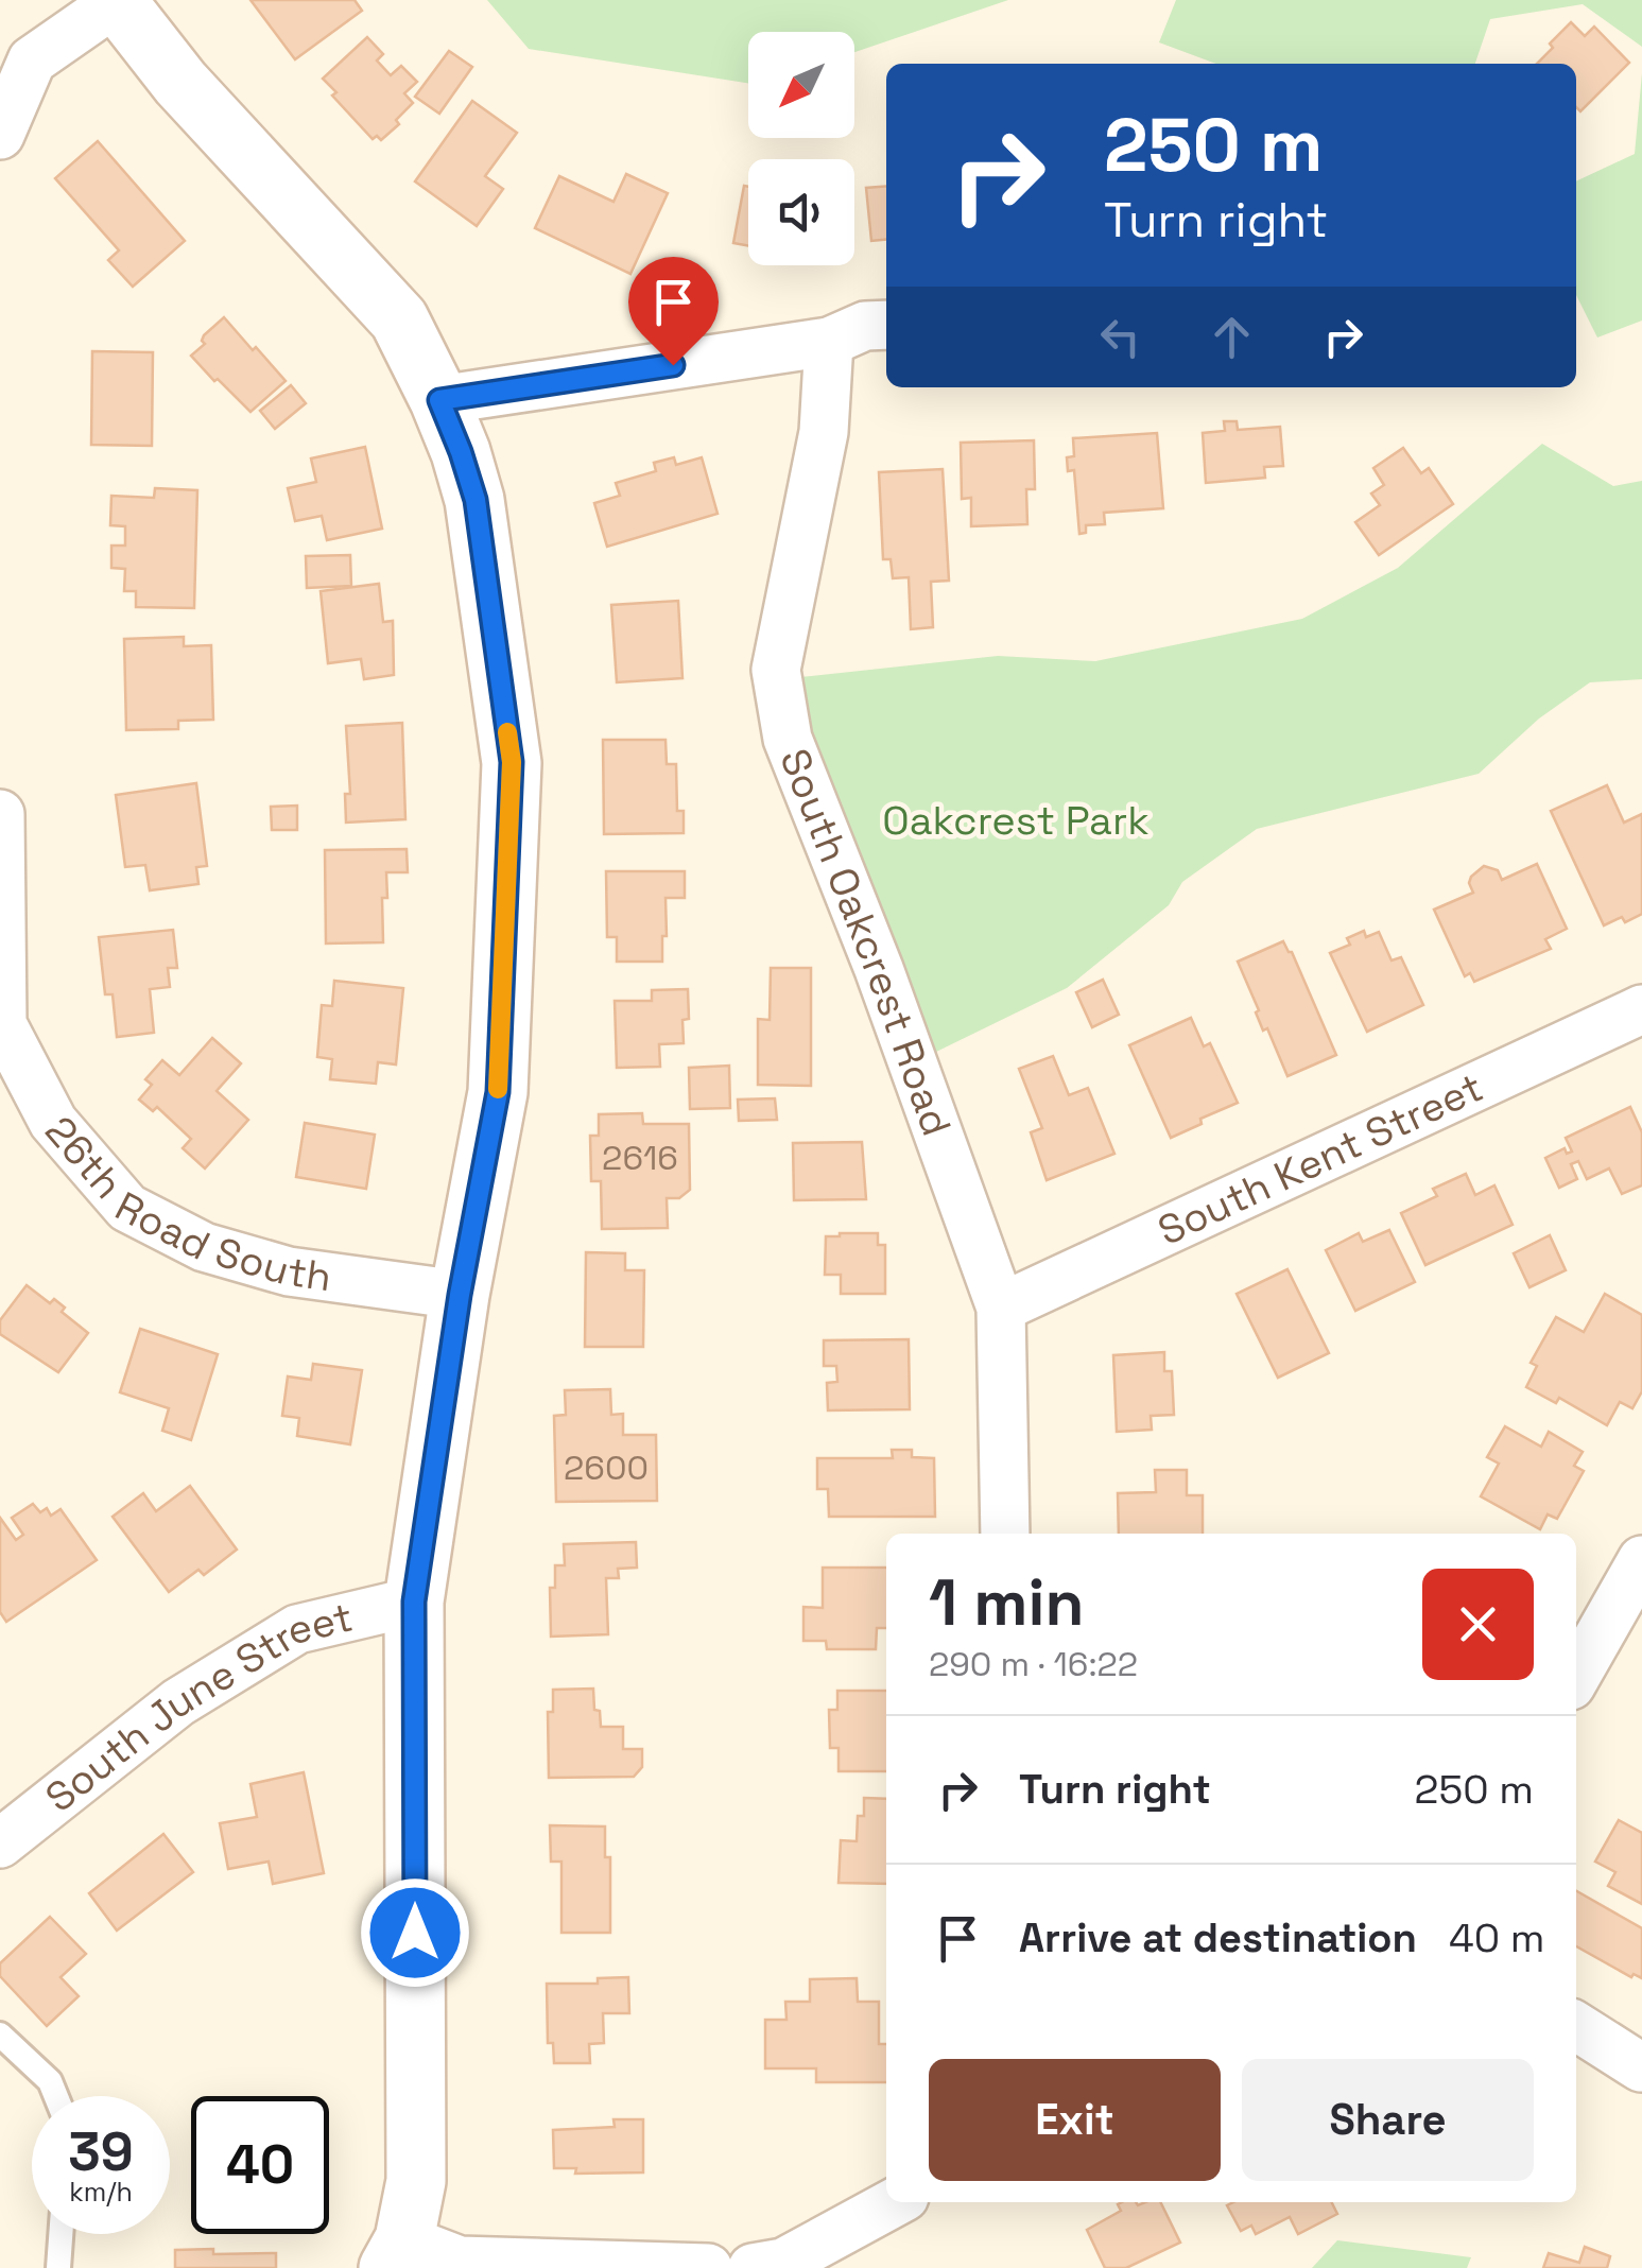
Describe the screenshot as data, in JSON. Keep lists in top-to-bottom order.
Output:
{
  "streets": {
    "street": [
      "South Oakcrest Road",
      "South Kent Street",
      "26th Road South",
      "South June Street"
    ]
  },
  "crossings": [
    ["South Oakcrest Road", "South Kent Street"]
  ],
  "parks": ["Oakcrest Park"],
  "house_numbers": ["2616", "2600"],
  "north": "bottom left",
  "page": {
    "turn": ["250 m", "Turn right"],
    "heading": ["1 min", "290 m · 16:22"],
    "list": [
      {
        "name": "Turn right",
        "value": "250 m"
      },
      {
        "name": "Arrive at destination",
        "value": "40 m"
      }
    ],
    "buttons": ["Exit", "Share"],
    "speed": "39 km/h",
    "limit": "40"
  }
}
